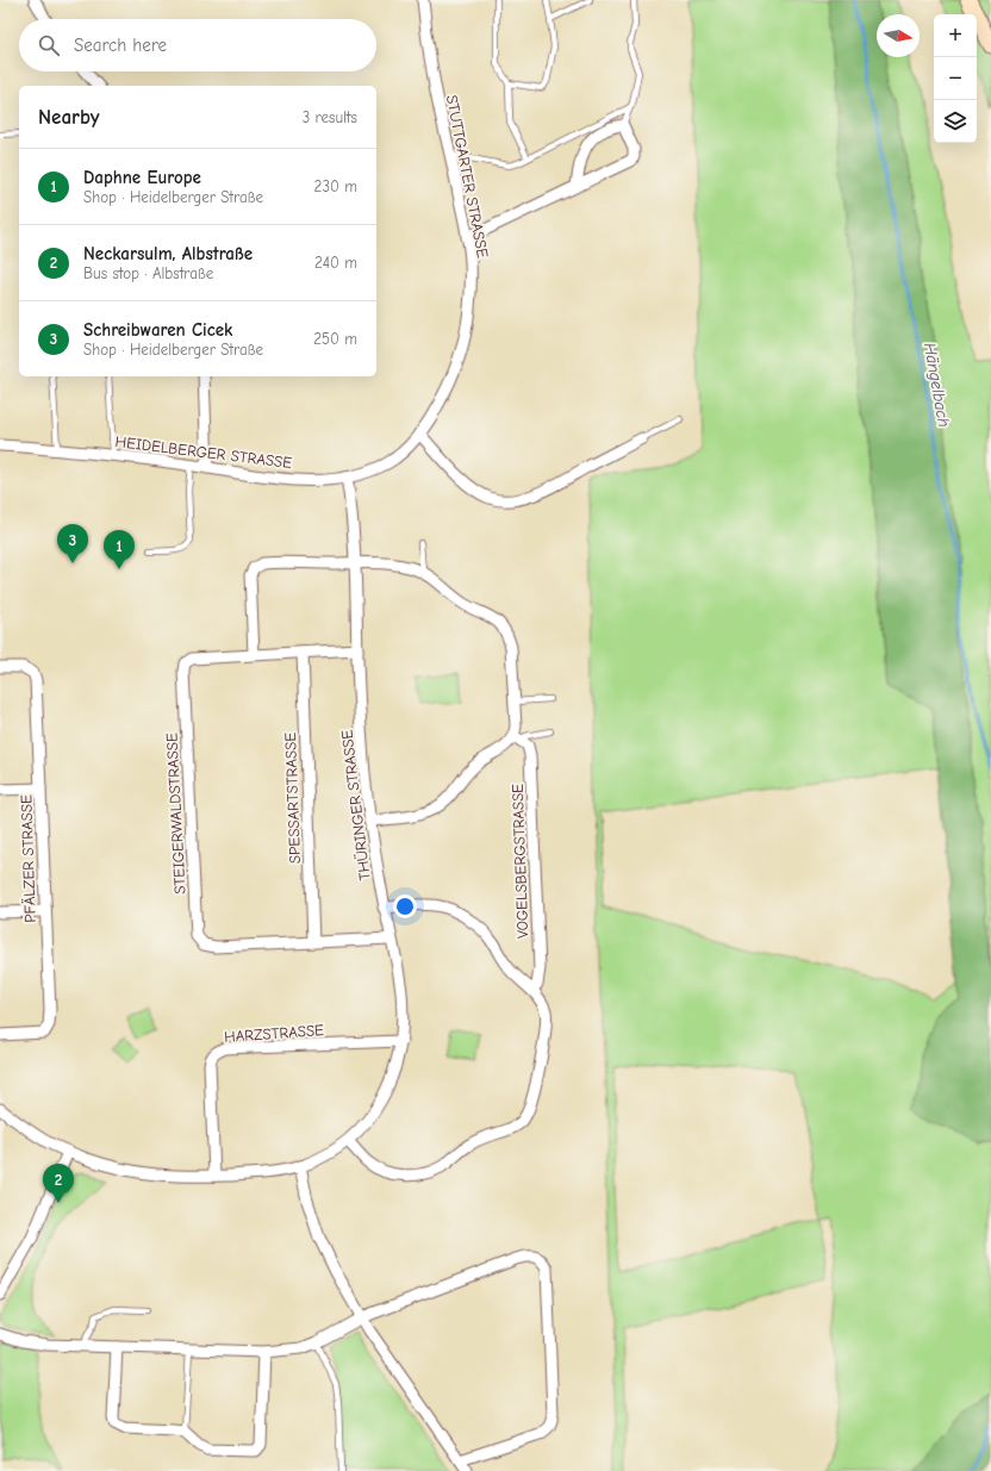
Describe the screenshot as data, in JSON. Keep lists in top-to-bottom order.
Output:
{
  "streets": {
    "street": [
      "STUTTGARTER STRASSE",
      "HEIDELBERGER STRASSE",
      "SPESSARTSTRASSE",
      "THÜRINGER STRASSE",
      "STEIGERWALDSTRASSE",
      "PFÄLZER STRASSE",
      "VOGELSBERGSTRASSE",
      "HARZSTRASSE"
    ]
  },
  "crossings": [
    ["STUTTGARTER STRASSE", "HEIDELBERGER STRASSE"],
    ["STUTTGARTER STRASSE", "THÜRINGER STRASSE"],
    ["HEIDELBERGER STRASSE", "THÜRINGER STRASSE"],
    ["SPESSARTSTRASSE", "STEIGERWALDSTRASSE"],
    ["THÜRINGER STRASSE", "STEIGERWALDSTRASSE"],
    ["THÜRINGER STRASSE", "HARZSTRASSE"]
  ],
  "water": ["Hängelbach"],
  "north": "right",
  "page": {
    "map_buttons": ["+", "−"],
    "search": "Search here",
    "heading": ["Nearby", "3 results"],
    "list": [
      {
        "mark": "1",
        "name": "Daphne Europe",
        "note": "Shop · Heidelberger Straße",
        "value": "230 m"
      },
      {
        "mark": "2",
        "name": "Neckarsulm, Albstraße",
        "note": "Bus stop · Albstraße",
        "value": "240 m"
      },
      {
        "mark": "3",
        "name": "Schreibwaren Cicek",
        "note": "Shop · Heidelberger Straße",
        "value": "250 m"
      }
    ],
    "pins": ["3", "1", "2"]
  }
}
